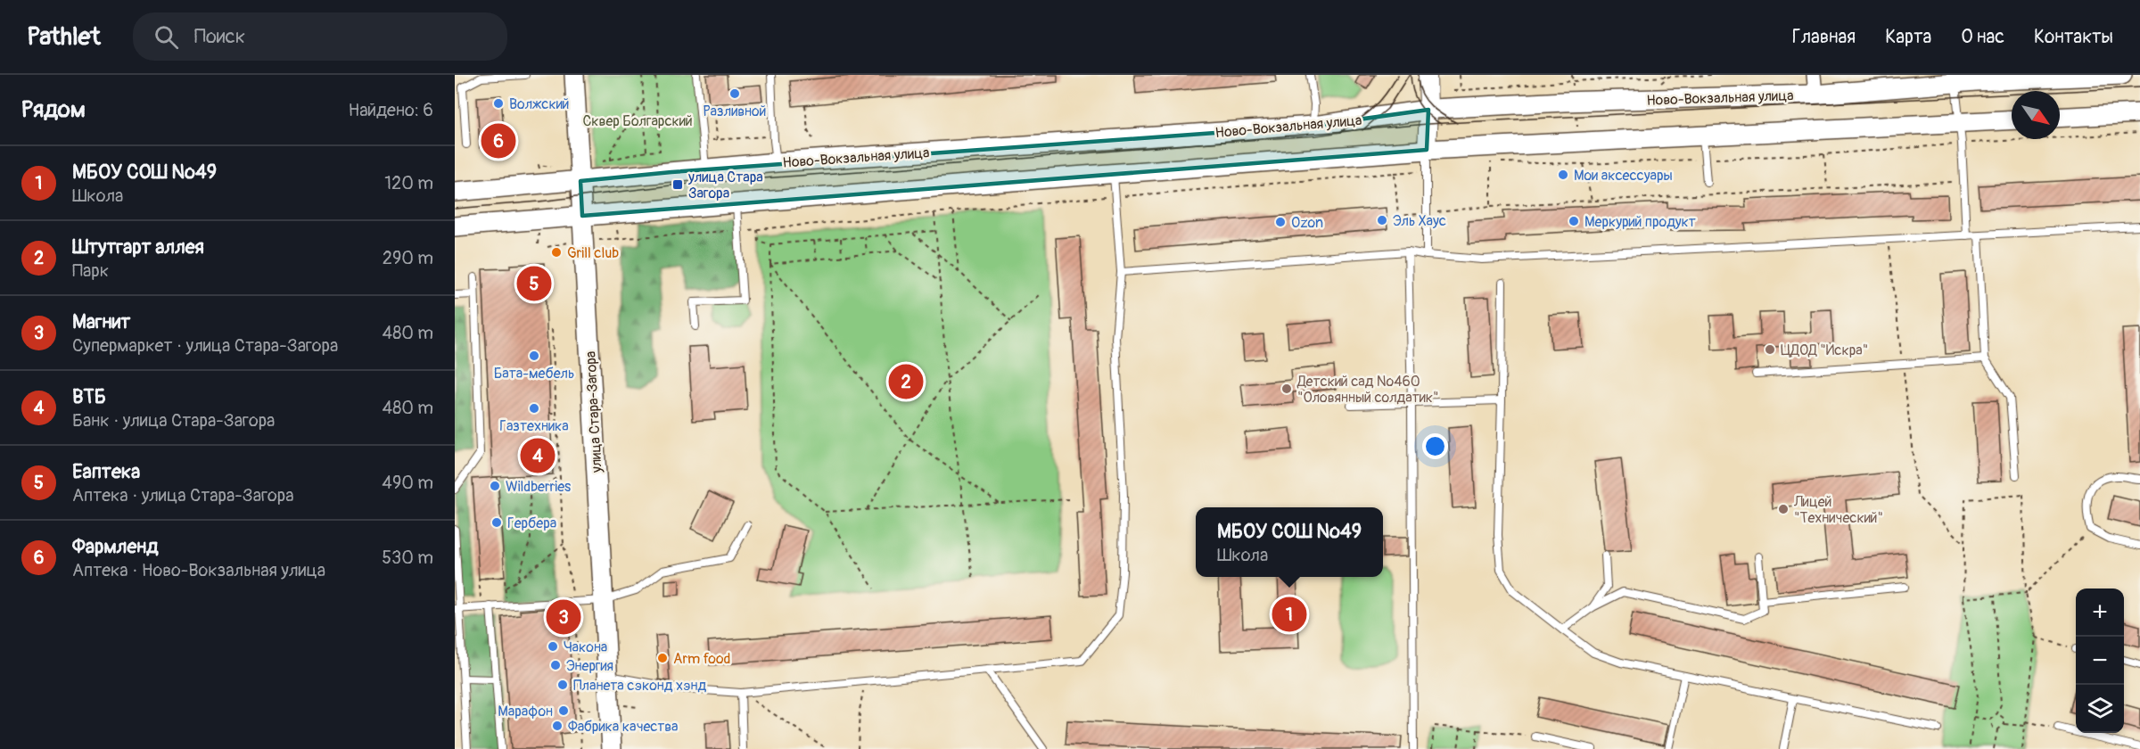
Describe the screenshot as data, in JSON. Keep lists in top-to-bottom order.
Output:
{
  "streets": {
    "main road": ["Ново-Вокзальная улица", "улица Стара-Загора"]
  },
  "crossings": [
    ["Ново-Вокзальная улица", "улица Стара-Загора"]
  ],
  "parks": ["Сквер Болгарский"],
  "places": {
    "other": [
      "Разливной",
      "Волжский",
      "Мои аксессуары",
      "Эль Хаус",
      "Меркурий продукт",
      "Ozon",
      "Grill club",
      "ЦДОД \"Искра\"",
      "Бата-мебель",
      "Детский сад №460 \"Оловянный солдатик\"",
      "Газтехника",
      "Wildberries",
      "Лицей \"Технический\"",
      "Гербера",
      "Чакона",
      "Arm food",
      "Энергия",
      "Планета сэконд хэнд",
      "Марафон",
      "Фабрика качества"
    ],
    "transit": ["улица Стара Загора"]
  },
  "north": "bottom right",
  "page": {
    "header": "Pathlet",
    "search": "Поиск",
    "nav": [
      "Главная",
      "Карта",
      "О нас",
      "Контакты"
    ],
    "heading": ["Рядом", "Найдено: 6"],
    "pins": [
      "6",
      "5",
      "2",
      "4",
      "1",
      "3"
    ],
    "list": [
      {
        "mark": "1",
        "name": "МБОУ СОШ №49",
        "note": "Школа",
        "value": "120 m"
      },
      {
        "mark": "2",
        "name": "Штутгарт аллея",
        "note": "Парк",
        "value": "290 m"
      },
      {
        "mark": "3",
        "name": "Магнит",
        "note": "Супермаркет · улица Стара-Загора",
        "value": "480 m"
      },
      {
        "mark": "4",
        "name": "ВТБ",
        "note": "Банк · улица Стара-Загора",
        "value": "480 m"
      },
      {
        "mark": "5",
        "name": "Еаптека",
        "note": "Аптека · улица Стара-Загора",
        "value": "490 m"
      },
      {
        "mark": "6",
        "name": "Фармленд",
        "note": "Аптека · Ново-Вокзальная улица",
        "value": "530 m"
      }
    ],
    "popup": ["МБОУ СОШ №49", "Школа"],
    "map_buttons": ["+", "−"]
  }
}
